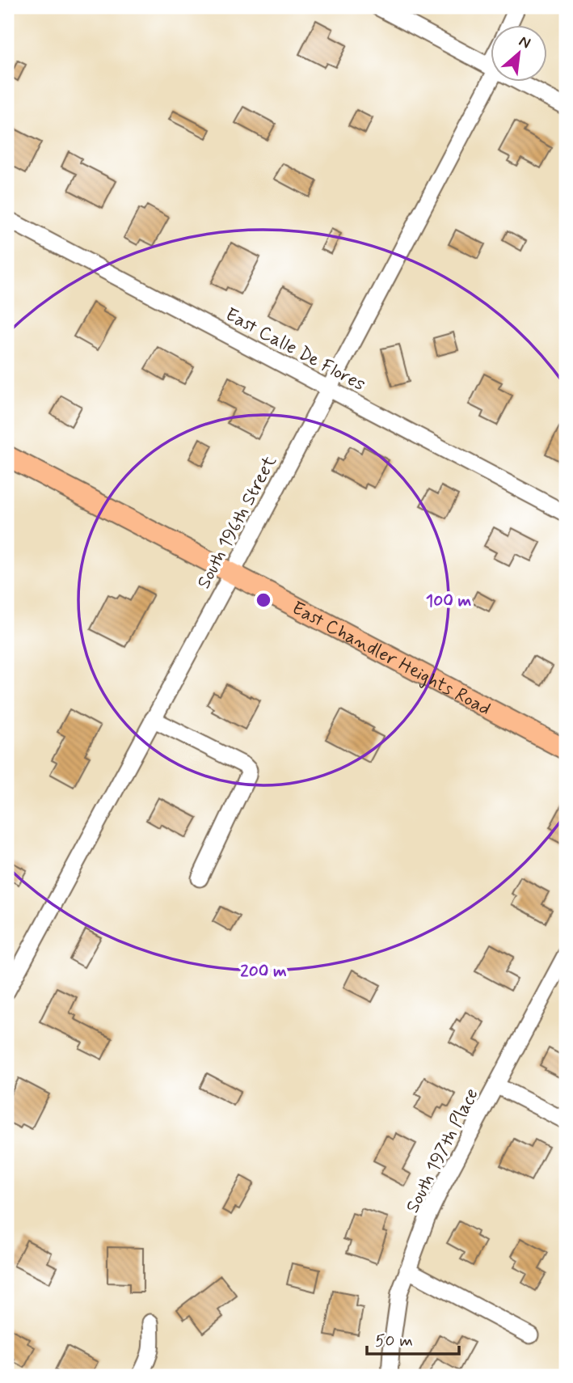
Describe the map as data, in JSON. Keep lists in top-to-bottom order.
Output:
{
  "streets": {
    "main road": ["East Chandler Heights Road"],
    "street": ["East Calle De Flores", "South 196th Street", "South 197th Place"]
  },
  "crossings": [
    ["East Calle De Flores", "South 196th Street"],
    ["South 196th Street", "East Chandler Heights Road"]
  ],
  "scale_bar": "50 m",
  "north": "top right",
  "rings": ["100 m", "200 m"]
}
